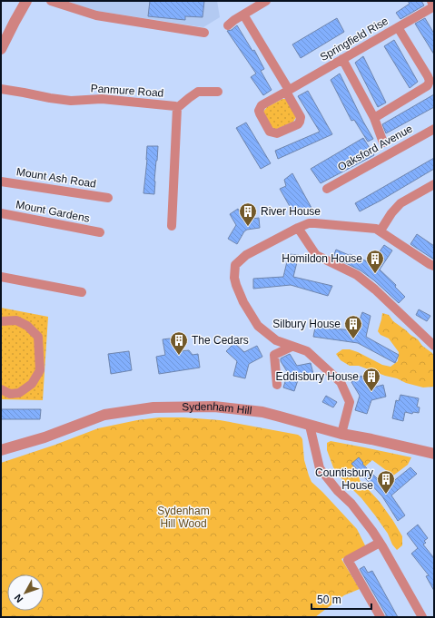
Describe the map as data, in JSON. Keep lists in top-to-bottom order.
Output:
{
  "streets": {
    "street": [
      "Springfield Rise",
      "Panmure Road",
      "Oaksford Avenue",
      "Mount Ash Road",
      "Mount Gardens",
      "Sydenham Hill"
    ]
  },
  "parks": ["Sydenham Hill Wood"],
  "places": {
    "building": [
      "River House",
      "Homildon House",
      "Silbury House",
      "The Cedars",
      "Eddisbury House",
      "Countisbury House"
    ]
  },
  "scale_bar": "50 m",
  "north": "bottom left"
}
